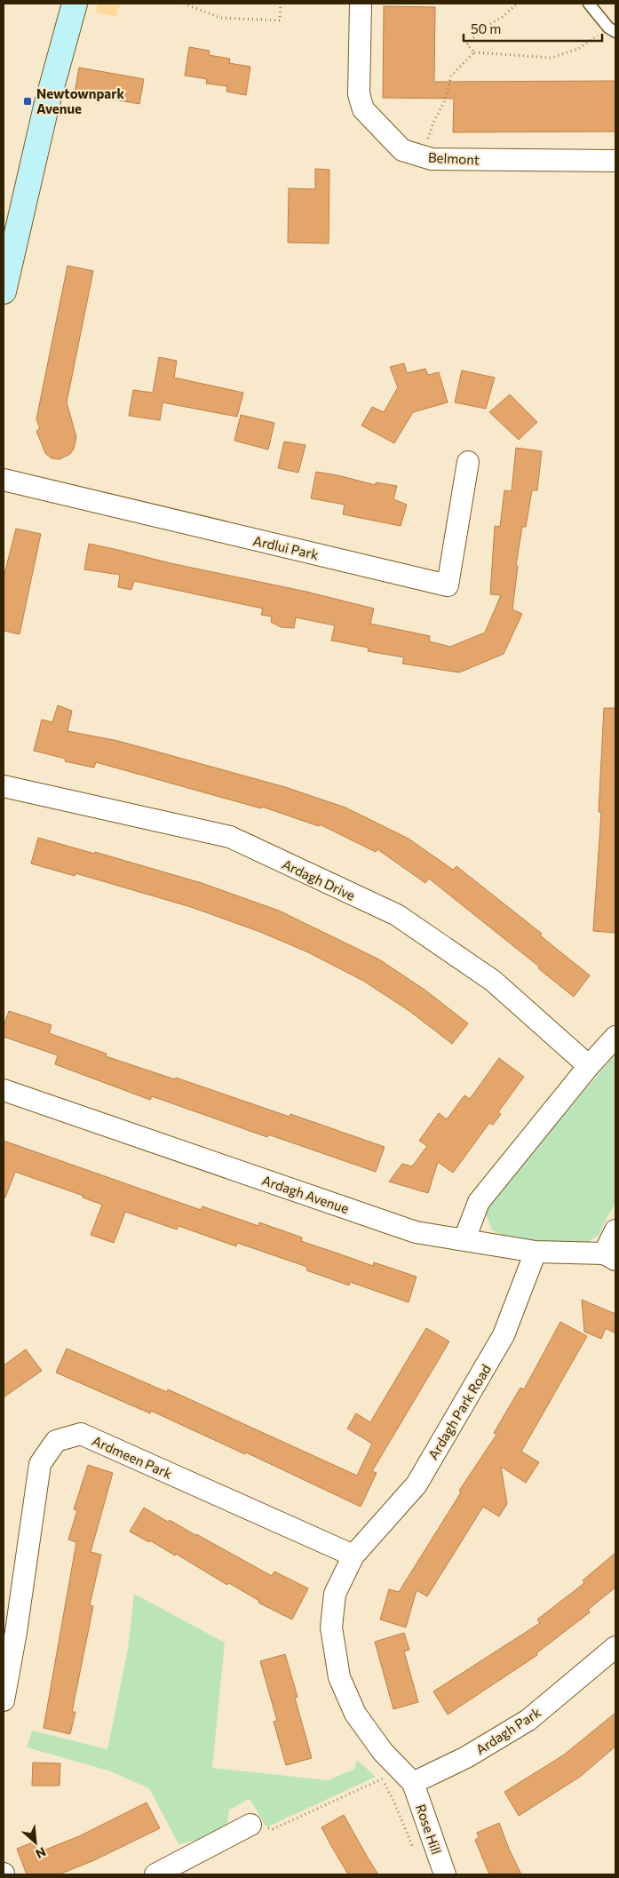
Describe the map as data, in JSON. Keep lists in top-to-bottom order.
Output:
{
  "streets": {
    "street": [
      "Belmont",
      "Ardlui Park",
      "Ardagh Drive",
      "Ardagh Avenue",
      "Ardagh Park Road",
      "Ardmeen Park",
      "Ardagh Park",
      "Rose Hill"
    ]
  },
  "crossings": [
    ["Ardagh Avenue", "Ardagh Park Road"],
    ["Ardagh Park Road", "Ardmeen Park"],
    ["Ardagh Park Road", "Ardagh Park"],
    ["Ardagh Park Road", "Rose Hill"],
    ["Ardagh Park", "Rose Hill"]
  ],
  "places": {
    "transit": ["Newtownpark Avenue"]
  },
  "scale_bar": "50 m",
  "north": "bottom right"
}
